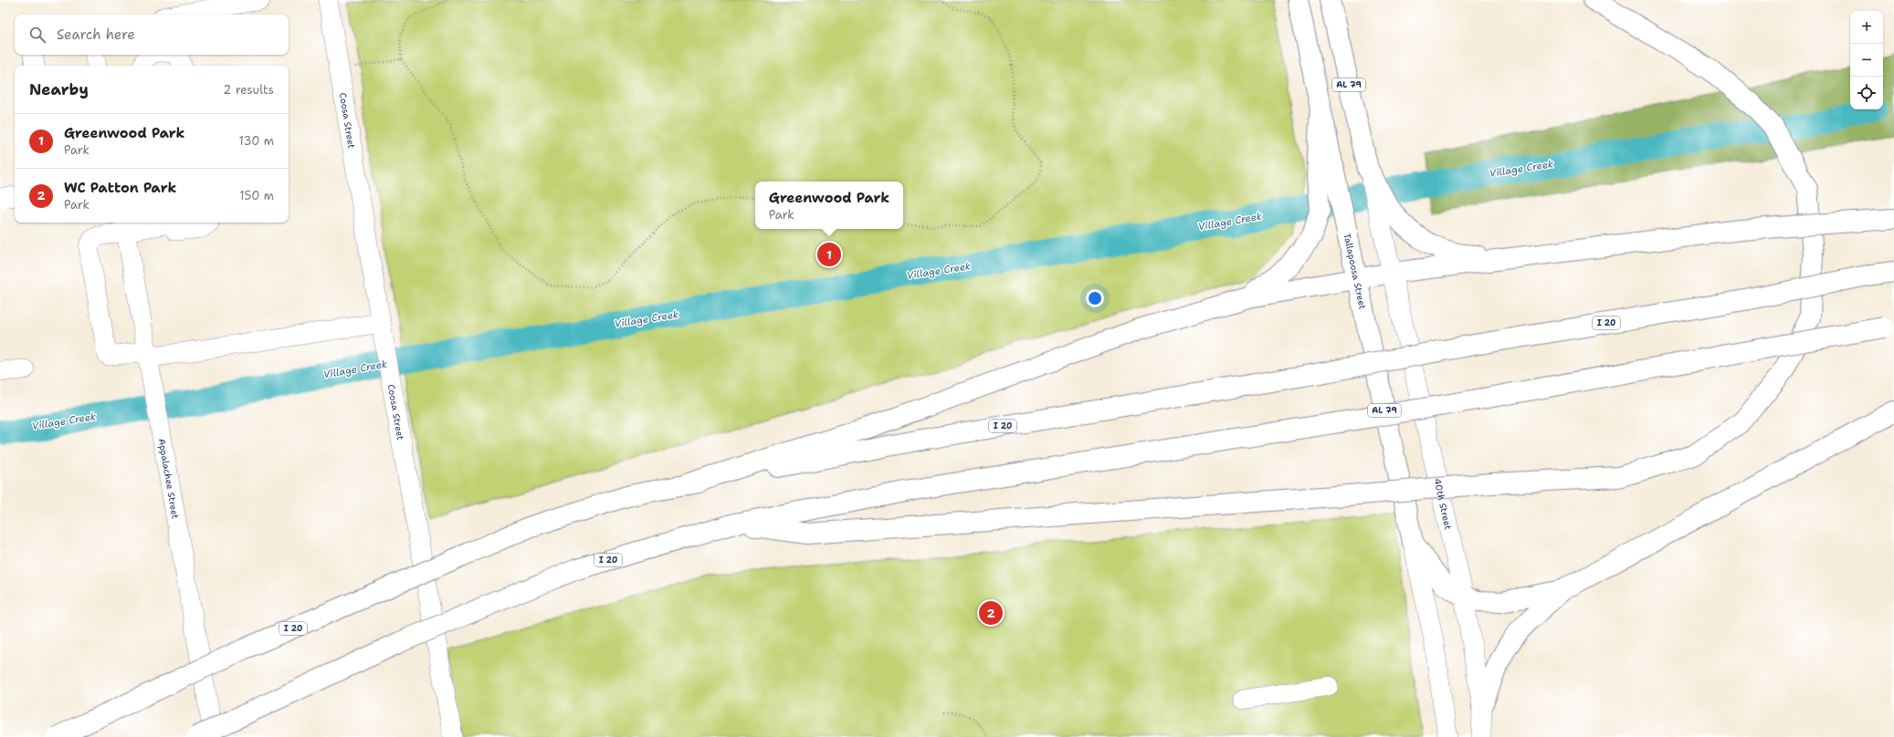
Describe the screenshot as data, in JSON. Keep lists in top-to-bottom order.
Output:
{
  "streets": {
    "main road": ["AL 79", "Tallapoosa Street", "I 20"],
    "street": ["Coosa Street", "Appalachee Street", "40th Street"]
  },
  "crossings": [
    ["AL 79", "Tallapoosa Street"]
  ],
  "water": ["Village Creek"],
  "page": {
    "map_buttons": ["+", "−"],
    "search": "Search here",
    "heading": ["Nearby", "2 results"],
    "list": [
      {
        "mark": "1",
        "name": "Greenwood Park",
        "note": "Park",
        "value": "130 m"
      },
      {
        "mark": "2",
        "name": "WC Patton Park",
        "note": "Park",
        "value": "150 m"
      }
    ],
    "popup": ["Greenwood Park", "Park"],
    "pins": ["1", "2"]
  }
}
